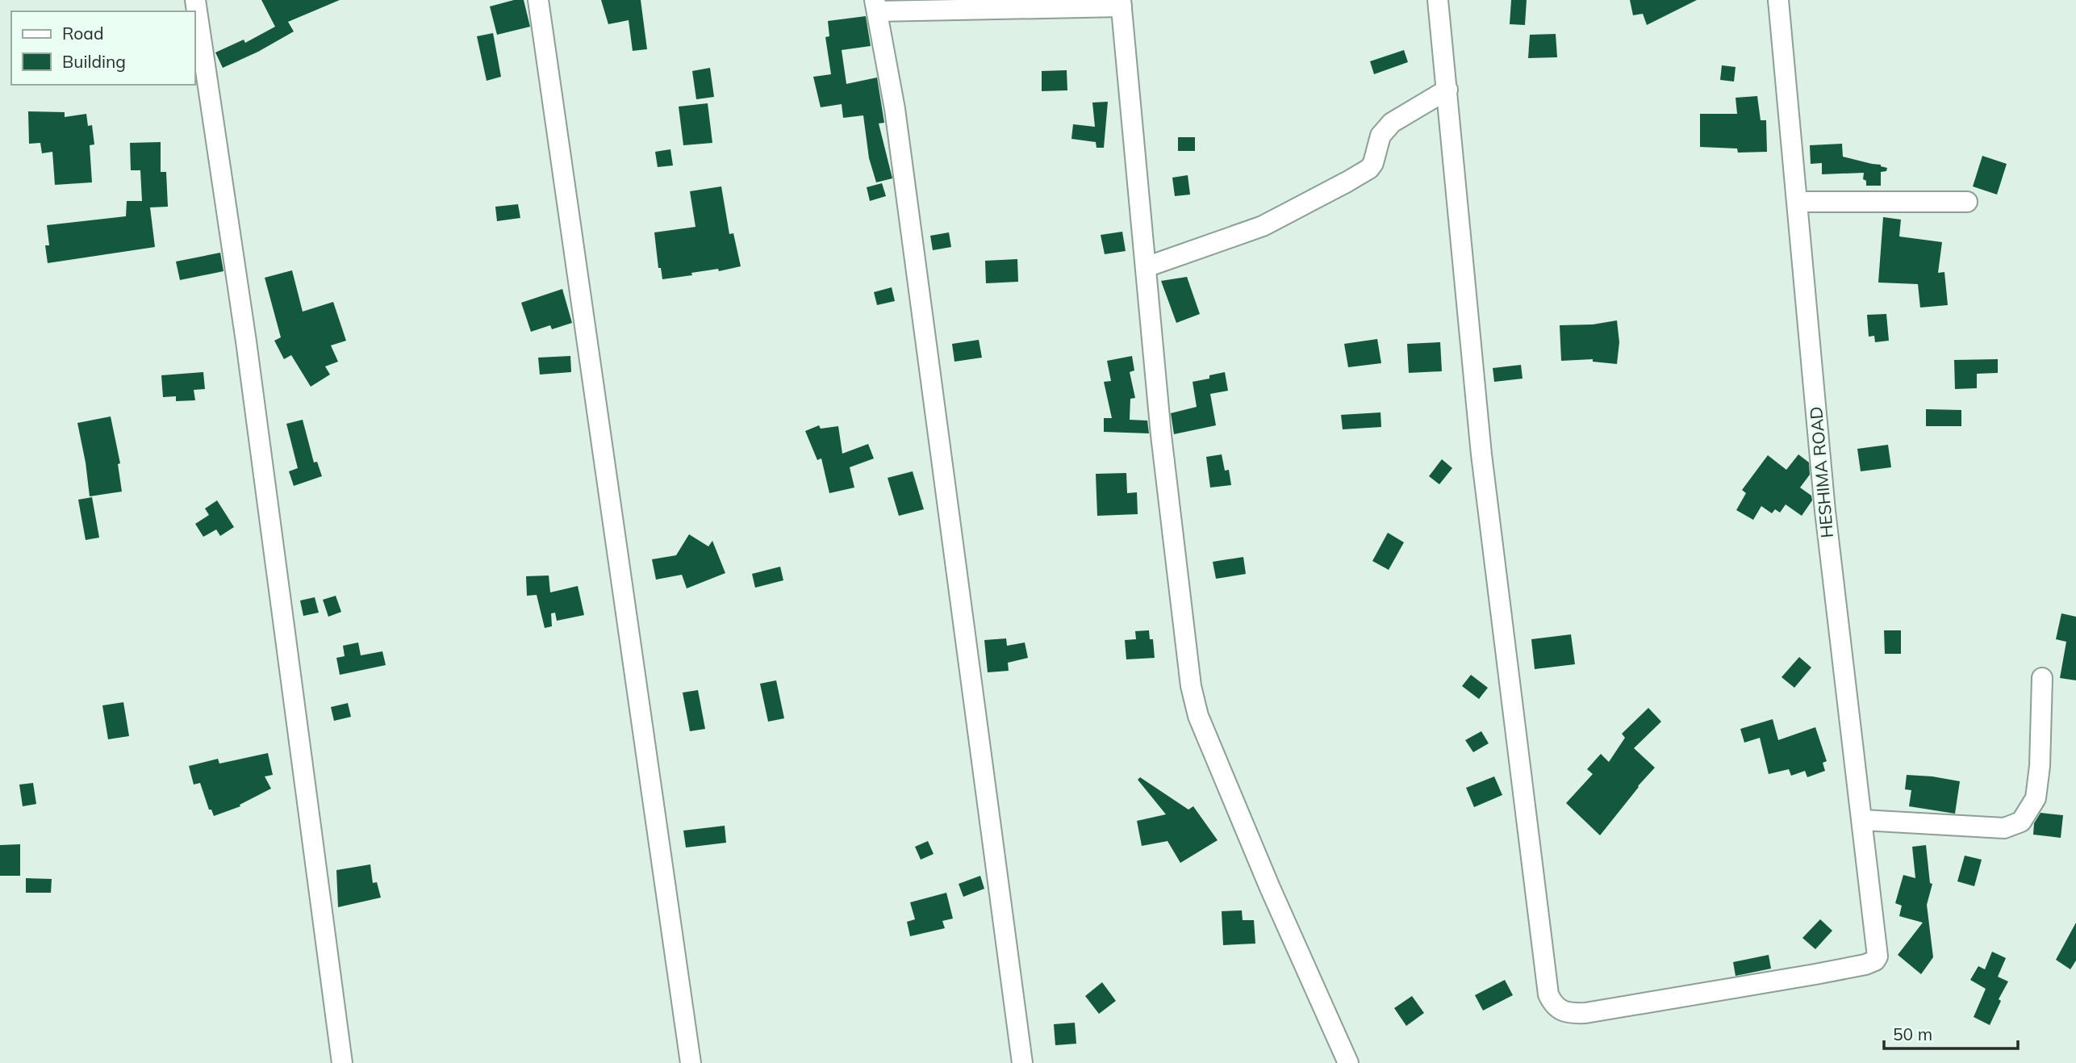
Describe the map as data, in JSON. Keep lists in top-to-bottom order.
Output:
{
  "streets": {
    "street": ["HESHIMA ROAD"]
  },
  "legend": ["Road", "Building"],
  "scale_bar": "50 m"
}
